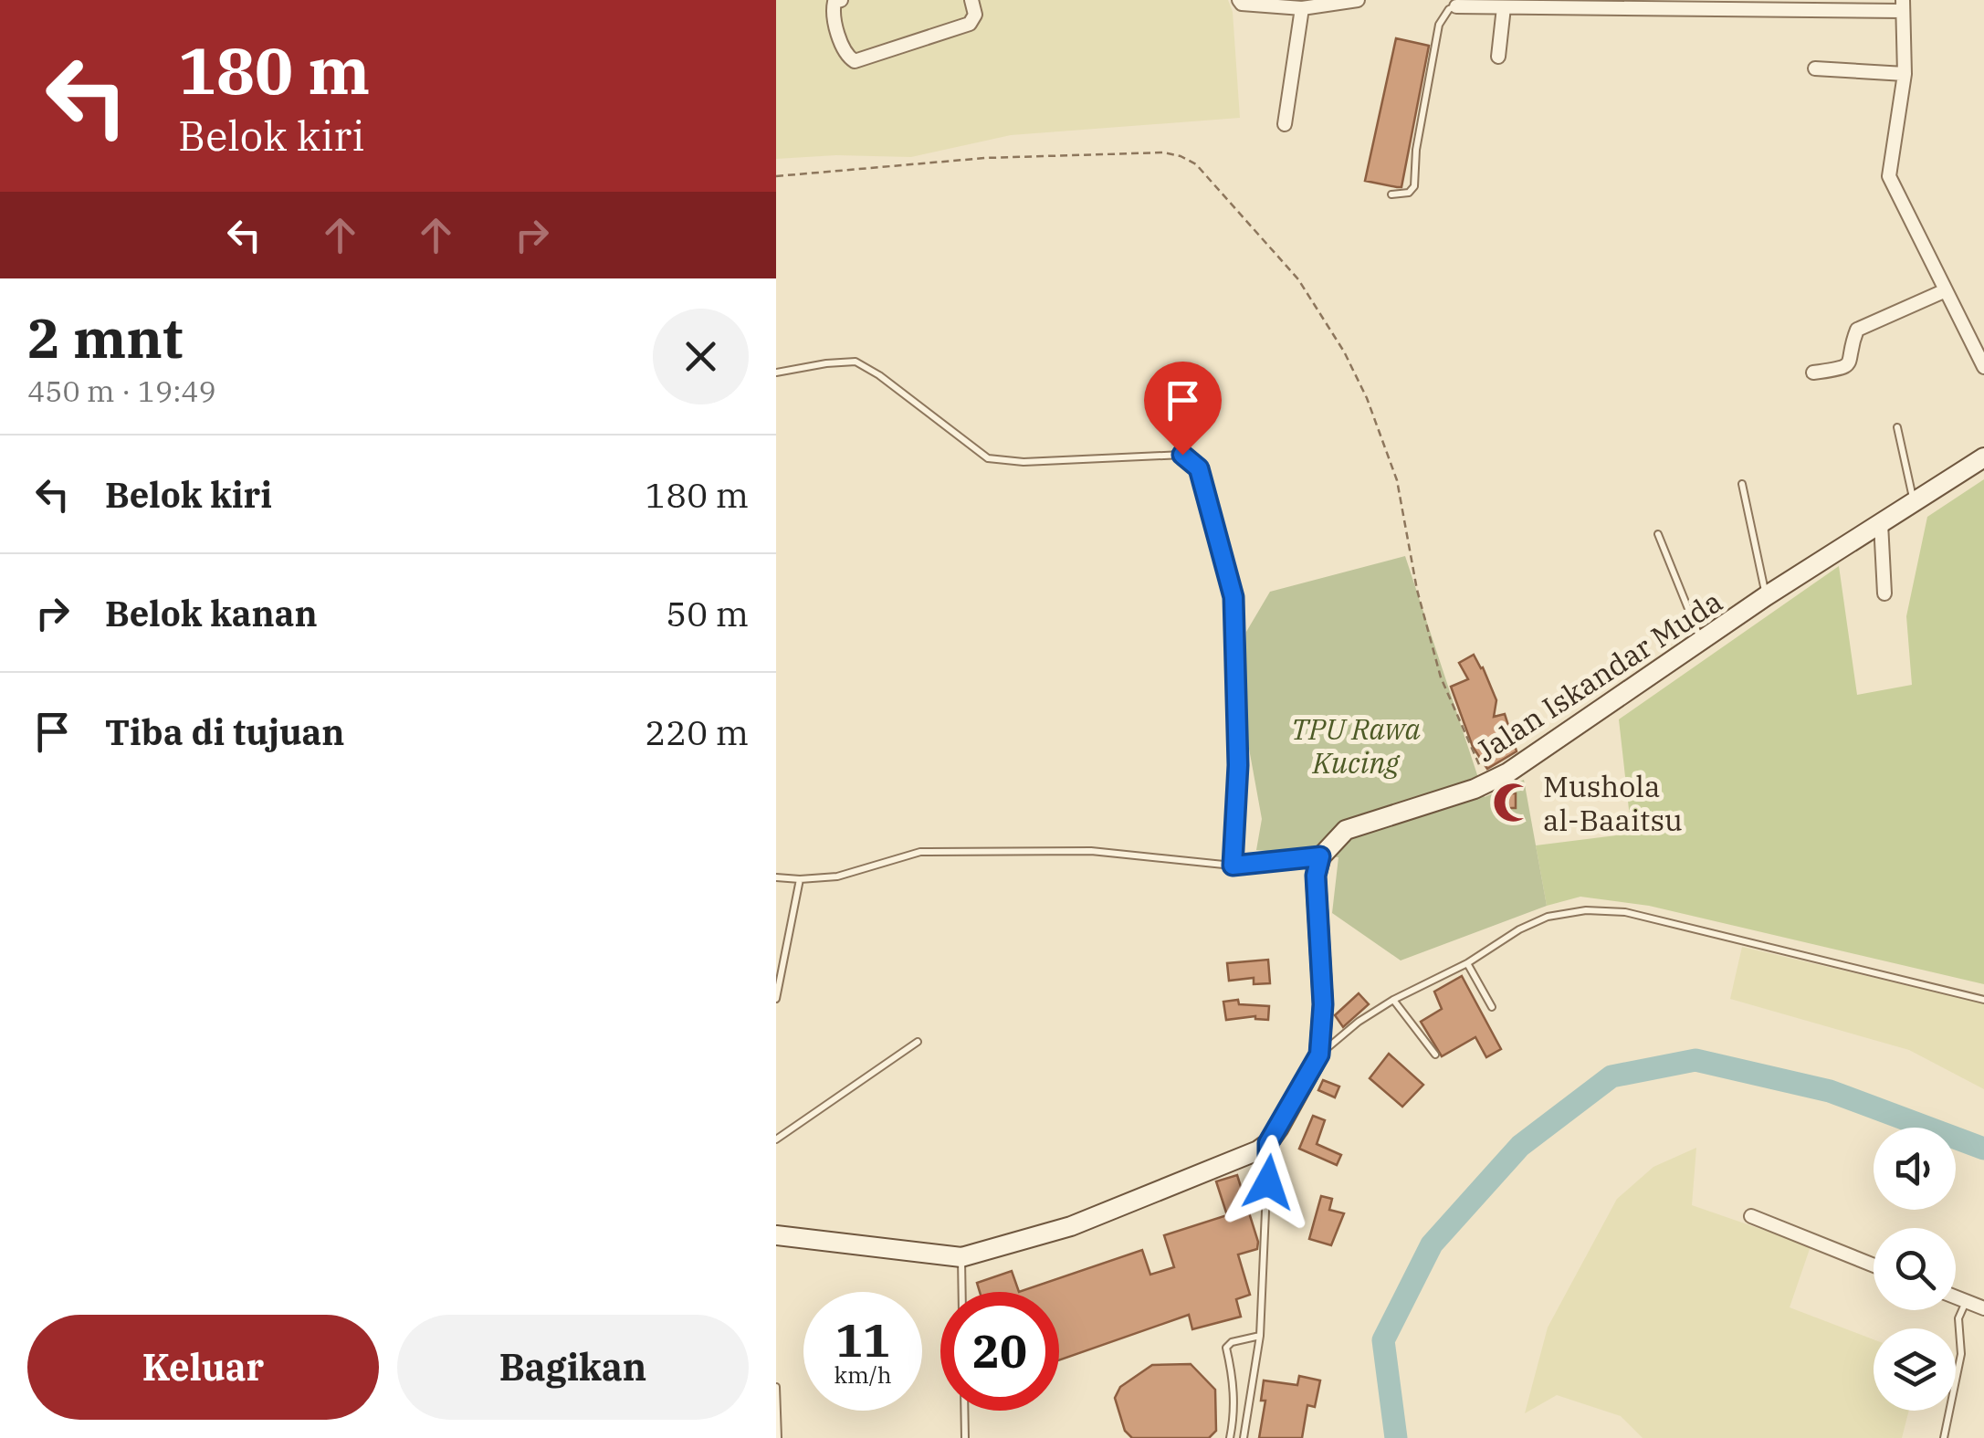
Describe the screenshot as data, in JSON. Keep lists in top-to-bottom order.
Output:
{
  "streets": {
    "street": ["Jalan Iskandar Muda"]
  },
  "parks": ["TPU Rawa Kucing"],
  "places": {
    "mosque": ["Mushola al-Baaitsu"]
  },
  "page": {
    "turn": ["180 m", "Belok kiri"],
    "heading": ["2 mnt", "450 m · 19:49"],
    "list": [
      {
        "name": "Belok kiri",
        "value": "180 m"
      },
      {
        "name": "Belok kanan",
        "value": "50 m"
      },
      {
        "name": "Tiba di tujuan",
        "value": "220 m"
      }
    ],
    "speed": "11 km/h",
    "limit": "20",
    "buttons": ["Keluar", "Bagikan"]
  }
}
